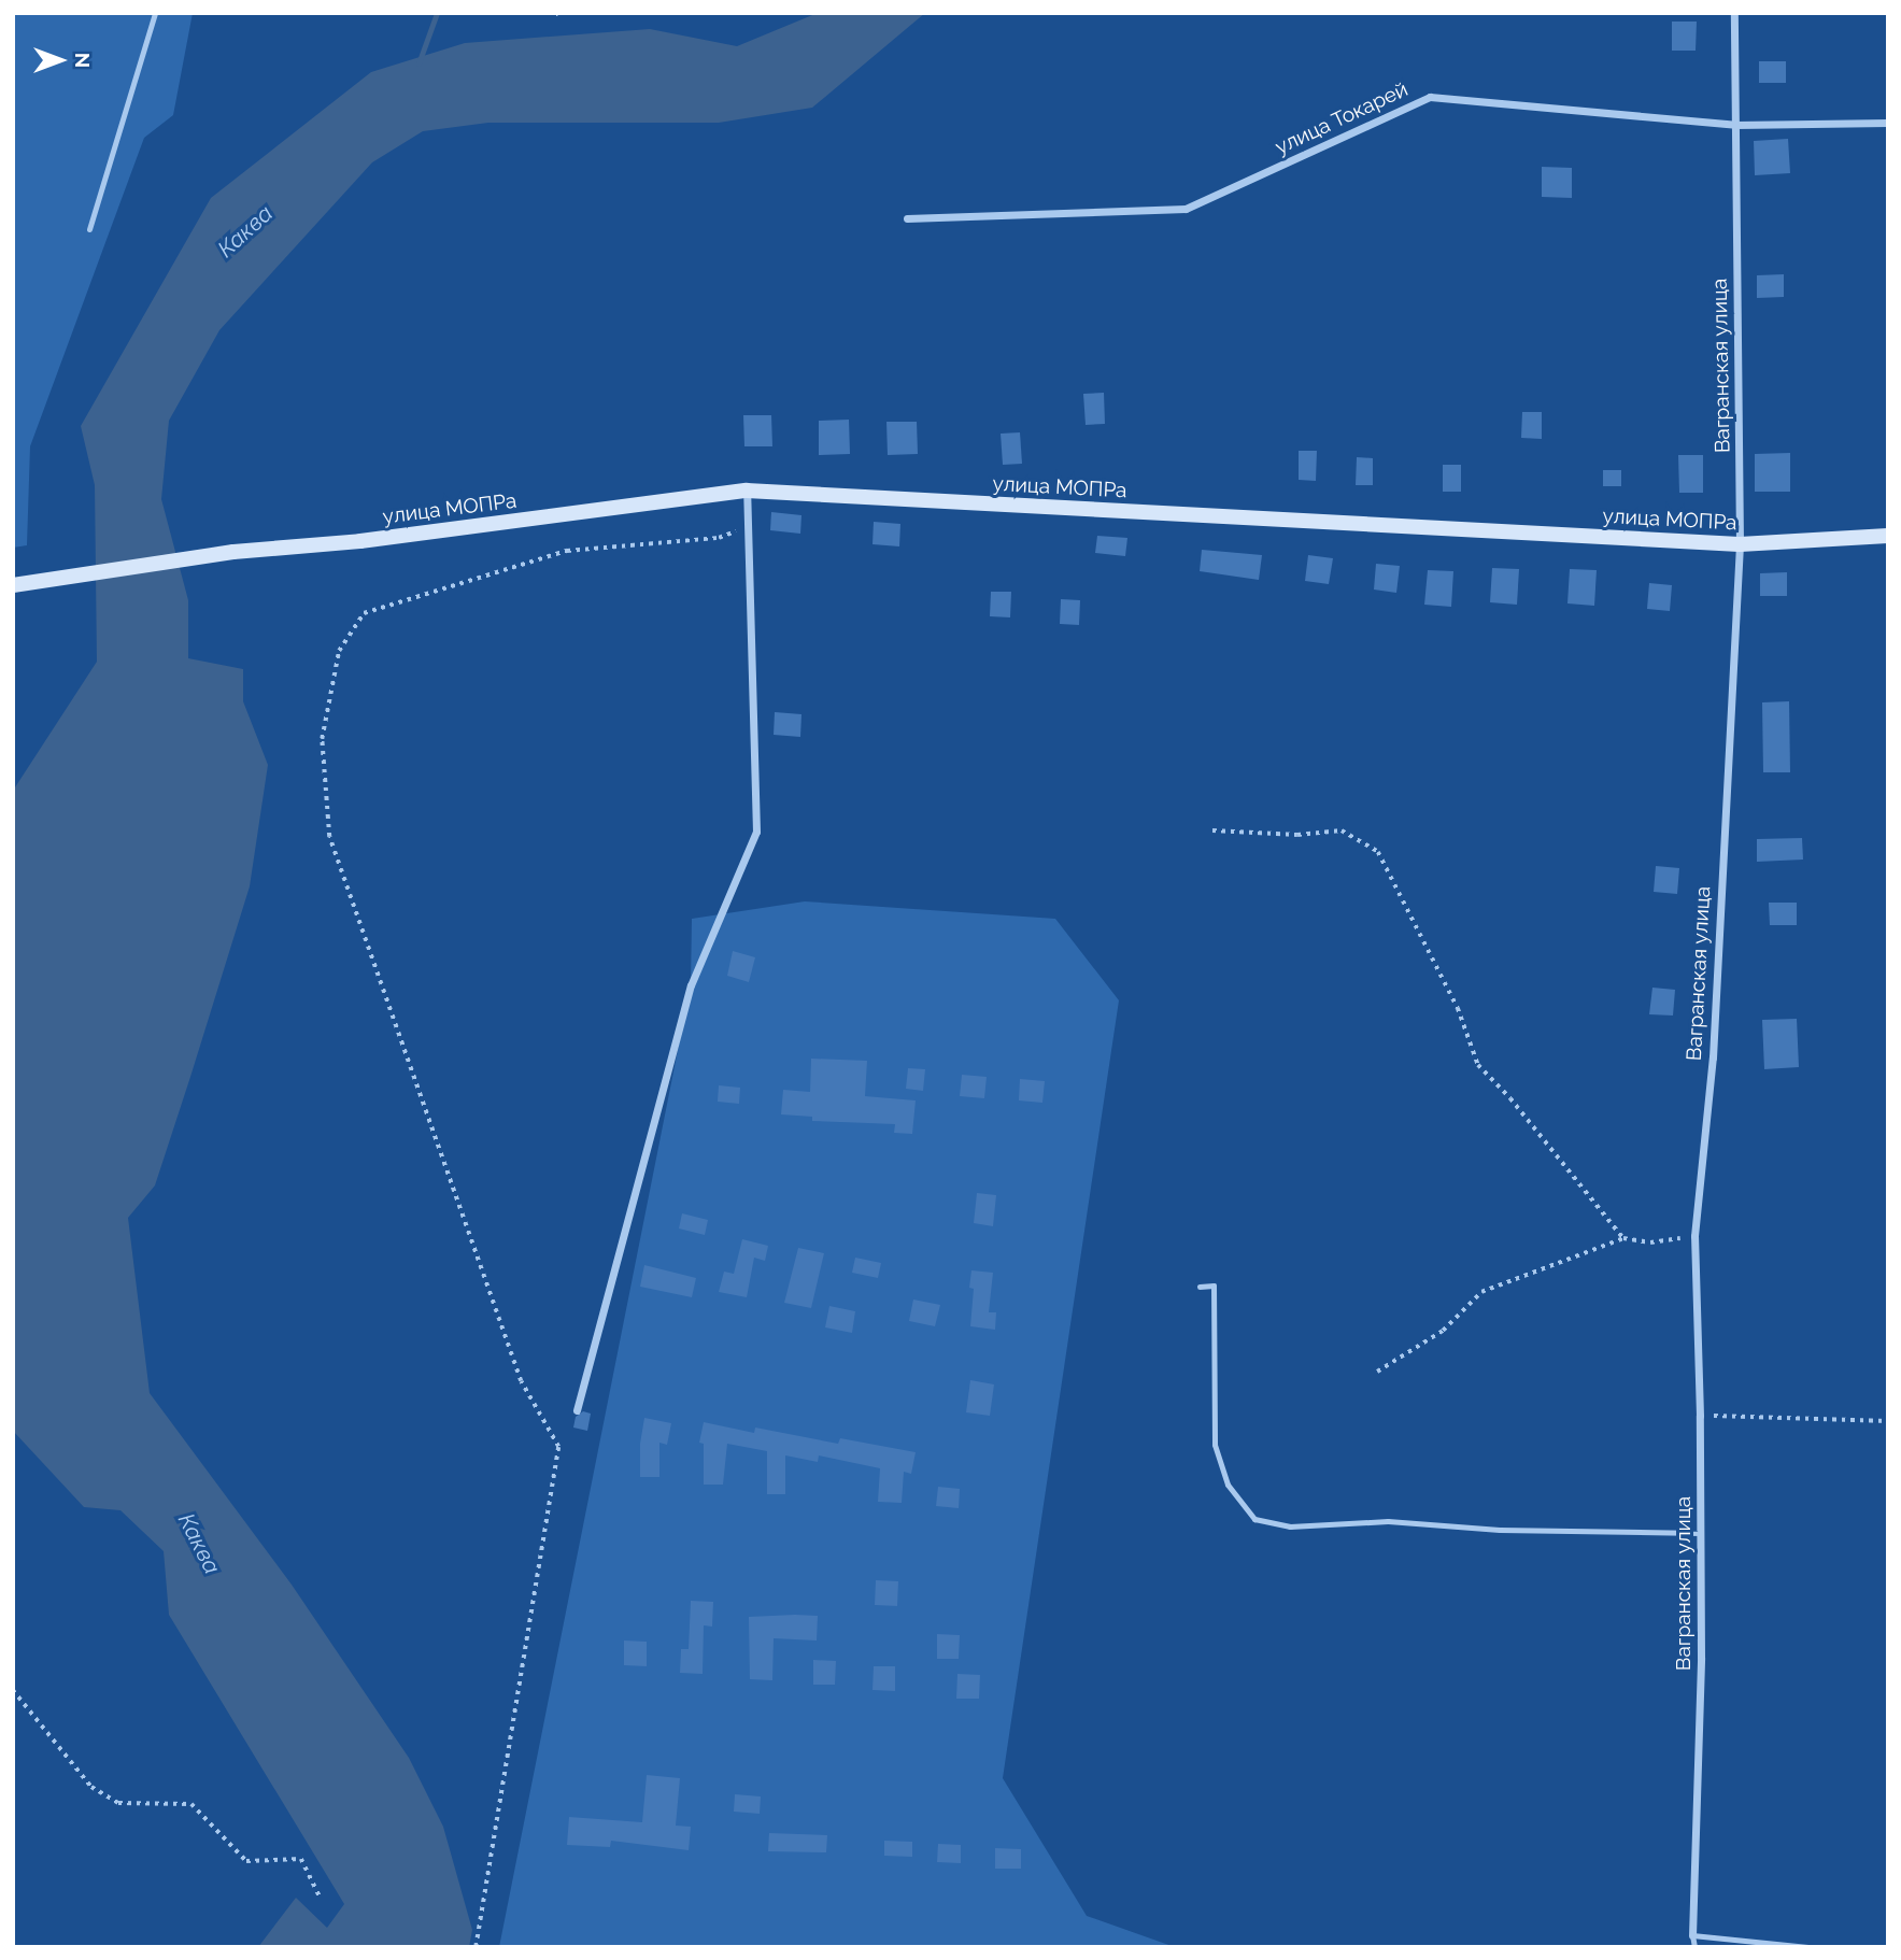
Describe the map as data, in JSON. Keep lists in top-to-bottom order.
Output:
{
  "streets": {
    "main road": ["улица МОПРа"],
    "street": ["улица Токарей", "Вагранская улица"]
  },
  "crossings": [
    ["улица Токарей", "Вагранская улица"],
    ["Вагранская улица", "улица МОПРа"]
  ],
  "water": ["Каква"],
  "north": "right"
}
